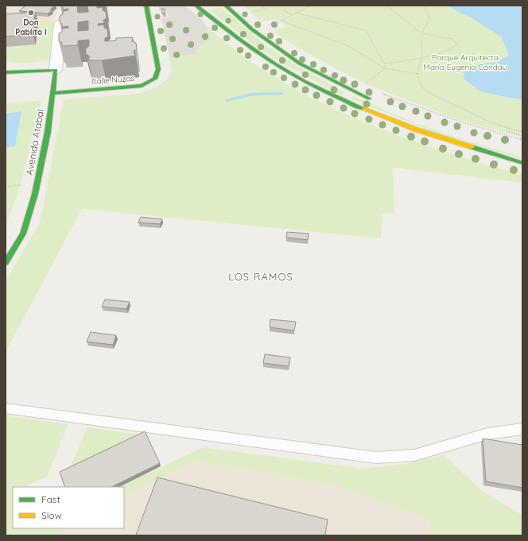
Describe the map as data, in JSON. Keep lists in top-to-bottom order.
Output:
{
  "streets": {
    "main road": ["Calle Nuzas", "Avenida Atabal"]
  },
  "crossings": [
    ["Calle Nuzas", "Avenida Atabal"]
  ],
  "districts": ["LOS RAMOS"],
  "parks": ["Parque Arquitecta María Eugenia Candau"],
  "places": ["Don Pablito I"],
  "legend": ["Fast", "Slow"]
}
